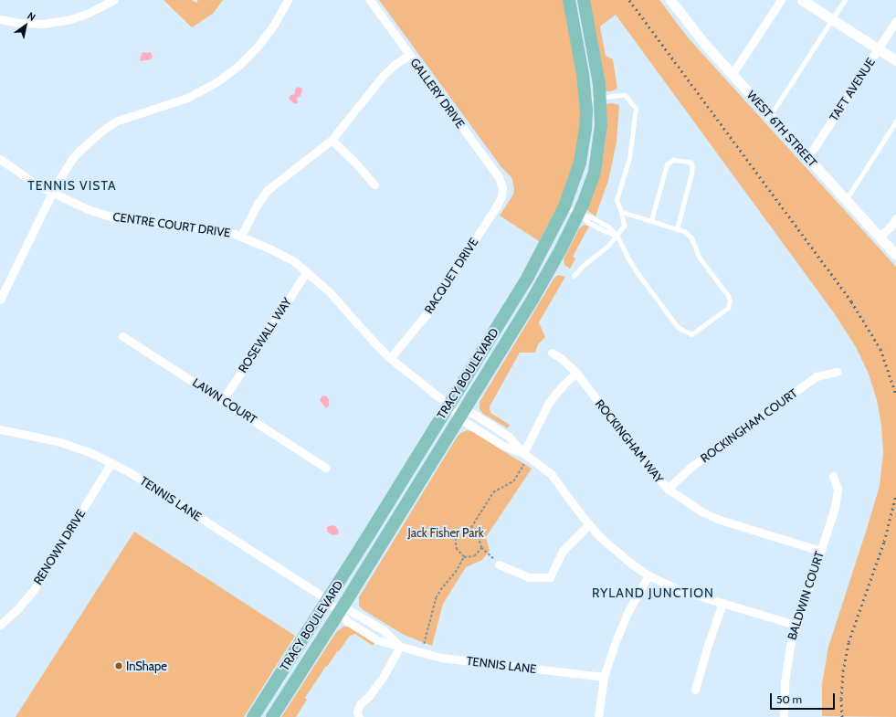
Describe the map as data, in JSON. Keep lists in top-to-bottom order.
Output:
{
  "streets": {
    "main road": ["TRACY BOULEVARD"],
    "street": [
      "TAFT AVENUE",
      "GALLERY DRIVE",
      "WEST 6TH STREET",
      "CENTRE COURT DRIVE",
      "RACQUET DRIVE",
      "ROSEWALL WAY",
      "LAWN COURT",
      "ROCKINGHAM COURT",
      "ROCKINGHAM WAY",
      "TENNIS LANE",
      "RENOWN DRIVE",
      "BALDWIN COURT"
    ]
  },
  "crossings": [
    ["TAFT AVENUE", "WEST 6TH STREET"],
    ["GALLERY DRIVE", "RACQUET DRIVE"],
    ["CENTRE COURT DRIVE", "RACQUET DRIVE"],
    ["CENTRE COURT DRIVE", "ROSEWALL WAY"],
    ["CENTRE COURT DRIVE", "TRACY BOULEVARD"],
    ["CENTRE COURT DRIVE", "BALDWIN COURT"],
    ["ROSEWALL WAY", "LAWN COURT"],
    ["TRACY BOULEVARD", "TENNIS LANE"],
    ["ROCKINGHAM COURT", "ROCKINGHAM WAY"],
    ["ROCKINGHAM WAY", "BALDWIN COURT"],
    ["TENNIS LANE", "RENOWN DRIVE"]
  ],
  "districts": ["TENNIS VISTA", "RYLAND JUNCTION"],
  "parks": ["Jack Fisher Park"],
  "places": ["InShape"],
  "scale_bar": "50 m",
  "north": "top right"
}
